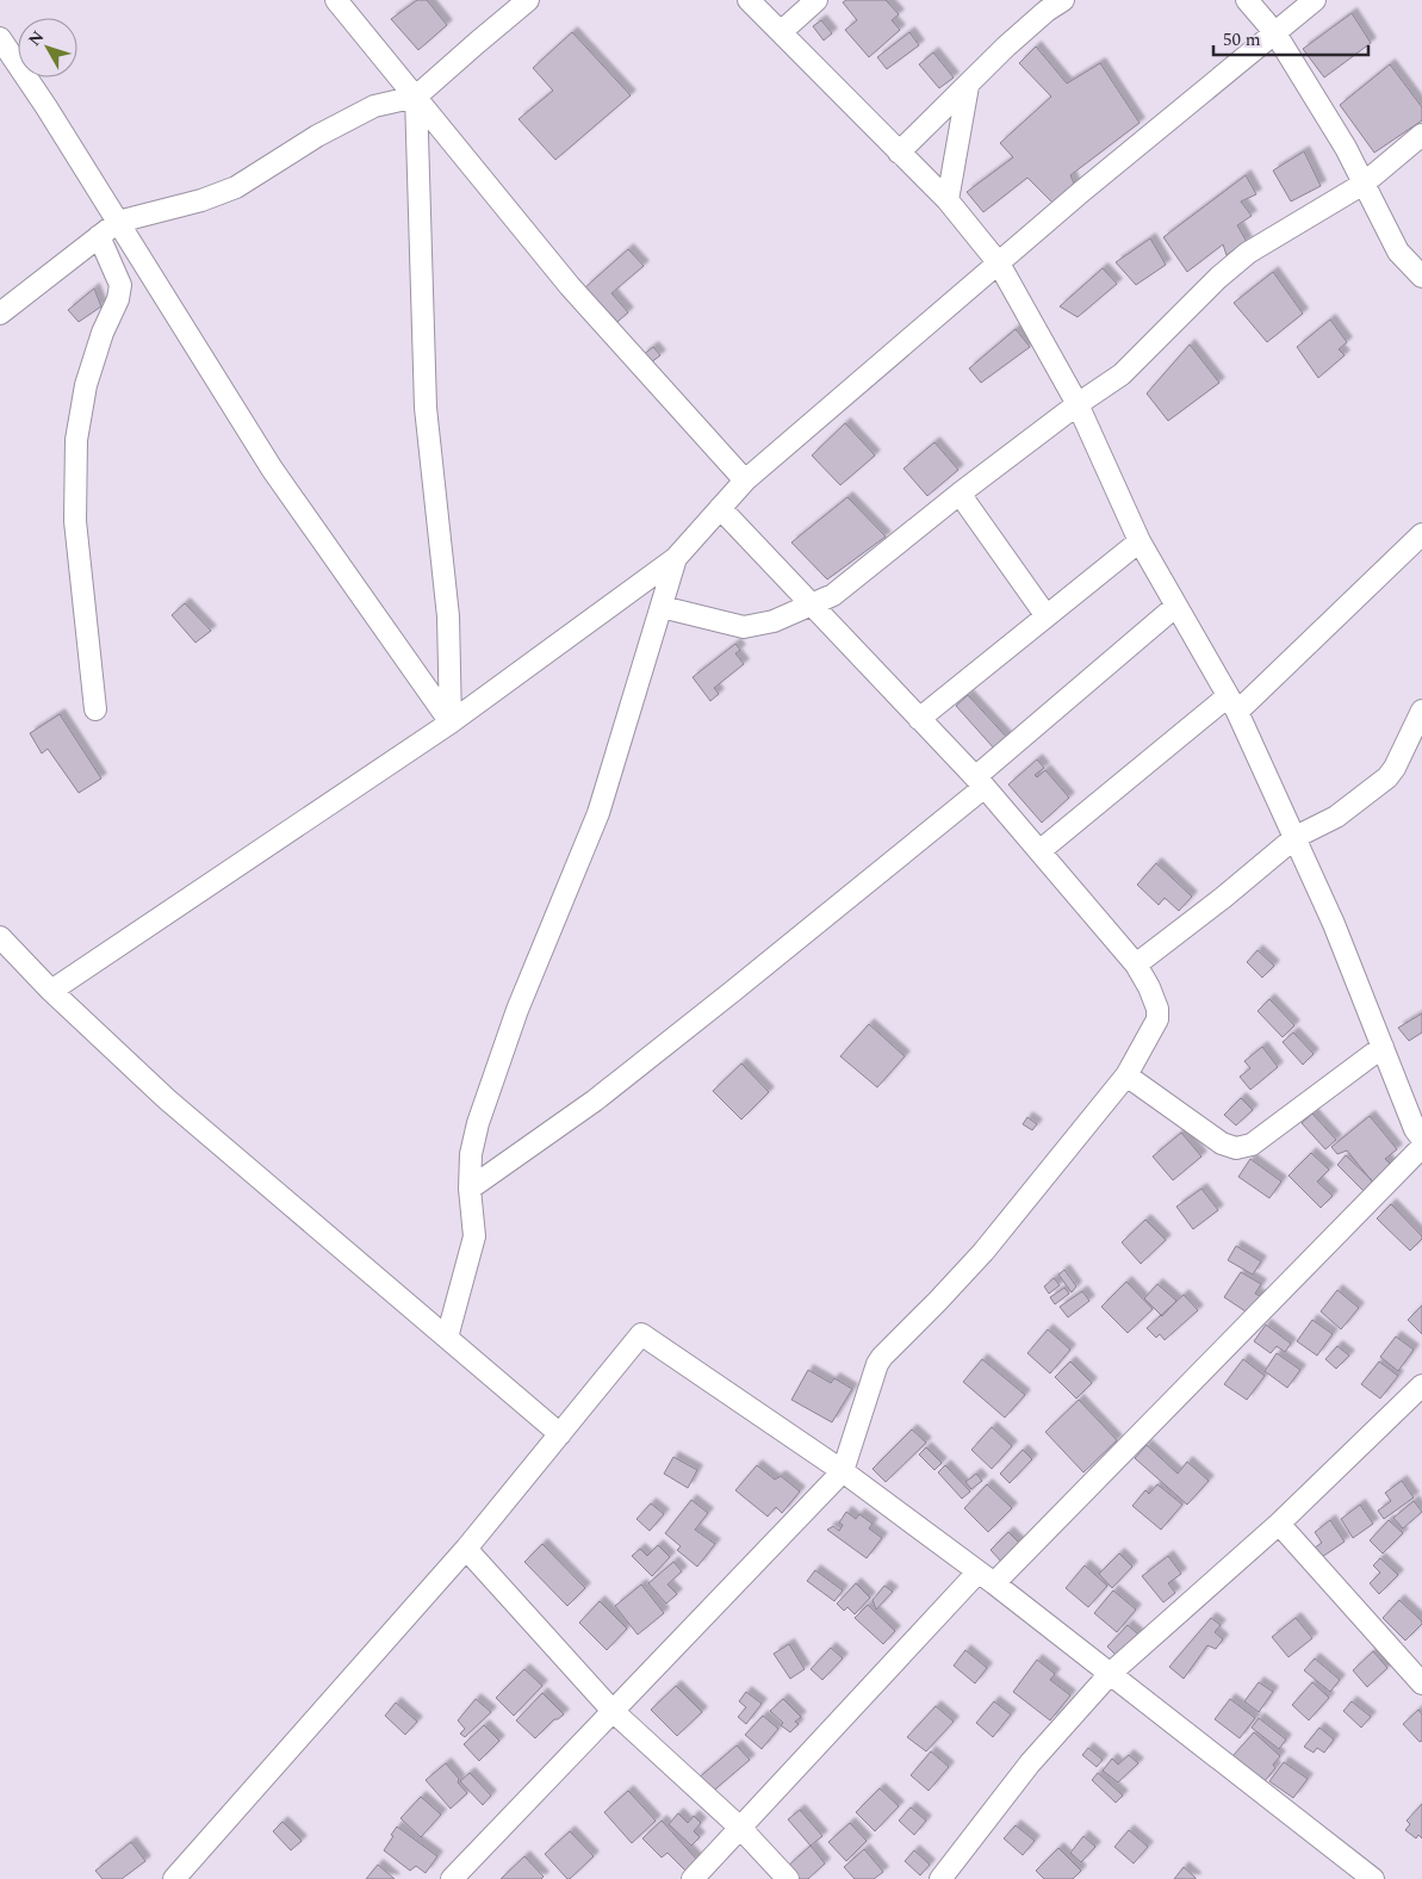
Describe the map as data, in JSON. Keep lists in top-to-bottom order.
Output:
{
  "scale_bar": "50 m",
  "north": "top left"
}
